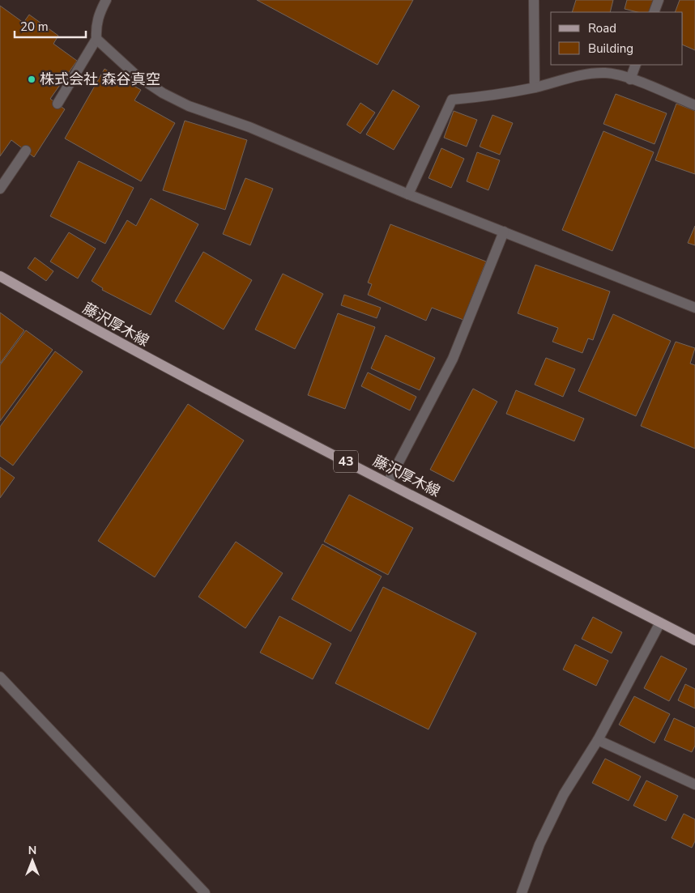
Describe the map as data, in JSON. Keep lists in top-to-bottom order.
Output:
{
  "streets": {
    "main road": ["藤沢厚木線", "43"]
  },
  "places": ["株式会社 森谷真空"],
  "legend": ["Road", "Building"],
  "scale_bar": "20 m",
  "north": "top"
}
